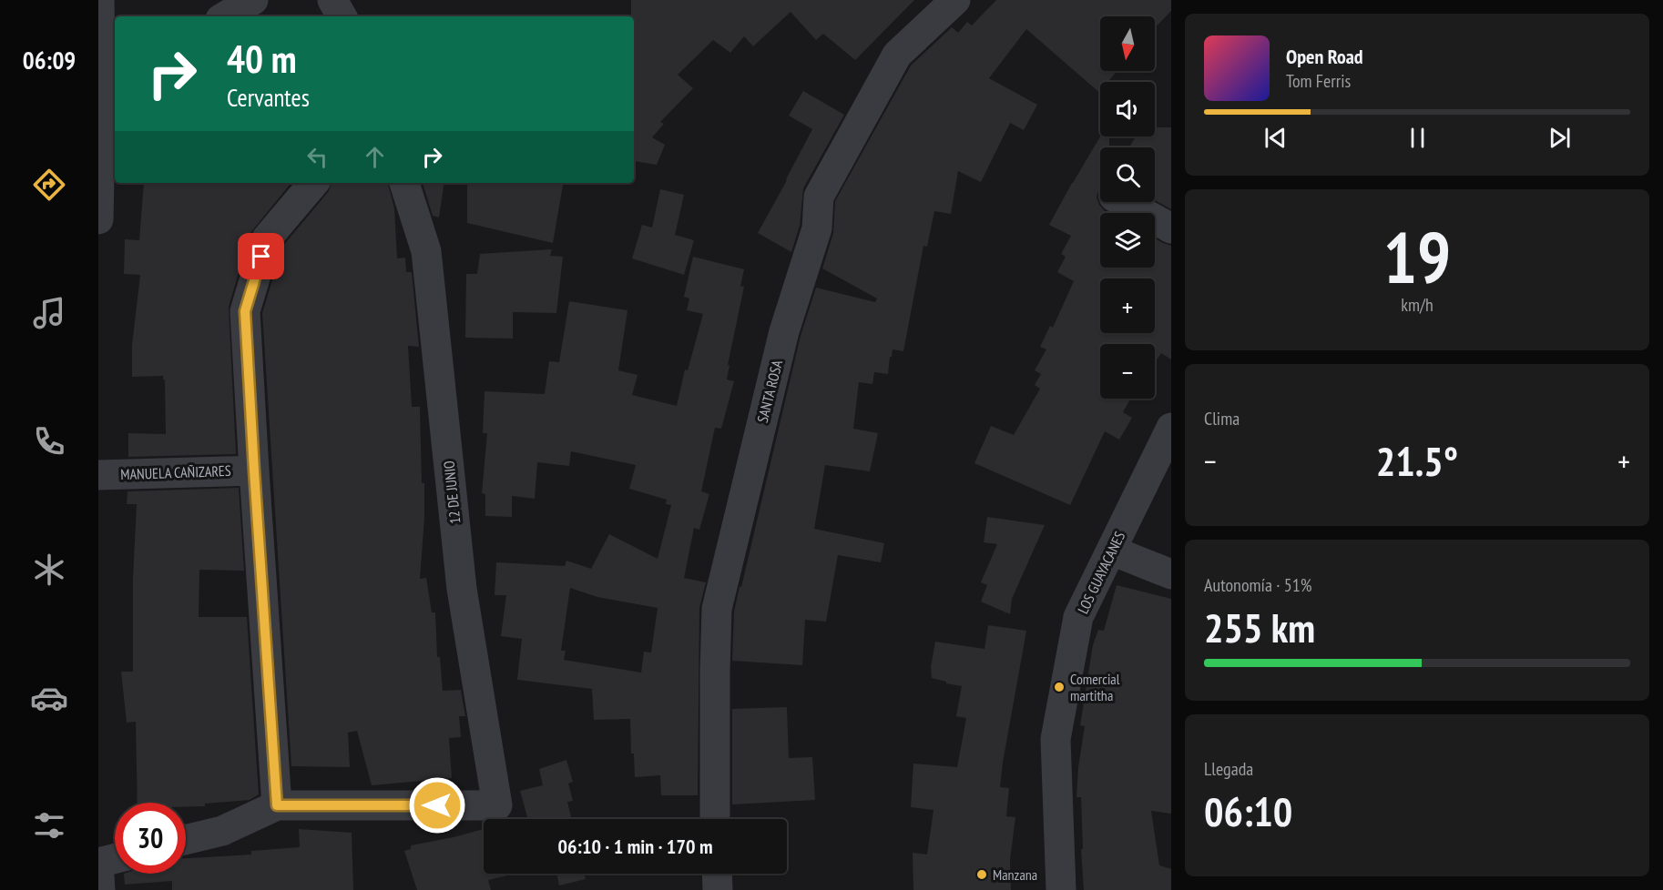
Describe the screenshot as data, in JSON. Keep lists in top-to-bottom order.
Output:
{
  "streets": {
    "street": [
      "SANTA ROSA",
      "MANUELA CAÑIZARES",
      "12 DE JUNIO",
      "LOS GUAYACANES"
    ]
  },
  "places": ["Comercial martitha", "Manzana"],
  "north": "bottom",
  "page": {
    "tabs": "06:09",
    "map_buttons": ["+", "−"],
    "turn": ["40 m", "Cervantes"],
    "song": ["Open Road", "Tom Ferris"],
    "tile": [
      ["19", "km/h"],
      "Clima",
      ["Autonomía · 51%", "255 km"],
      ["Llegada", "06:10"]
    ],
    "heat": ["−", "21.5°", "+"],
    "limit": "30",
    "trip": "06:10 · 1 min · 170 m"
  }
}
